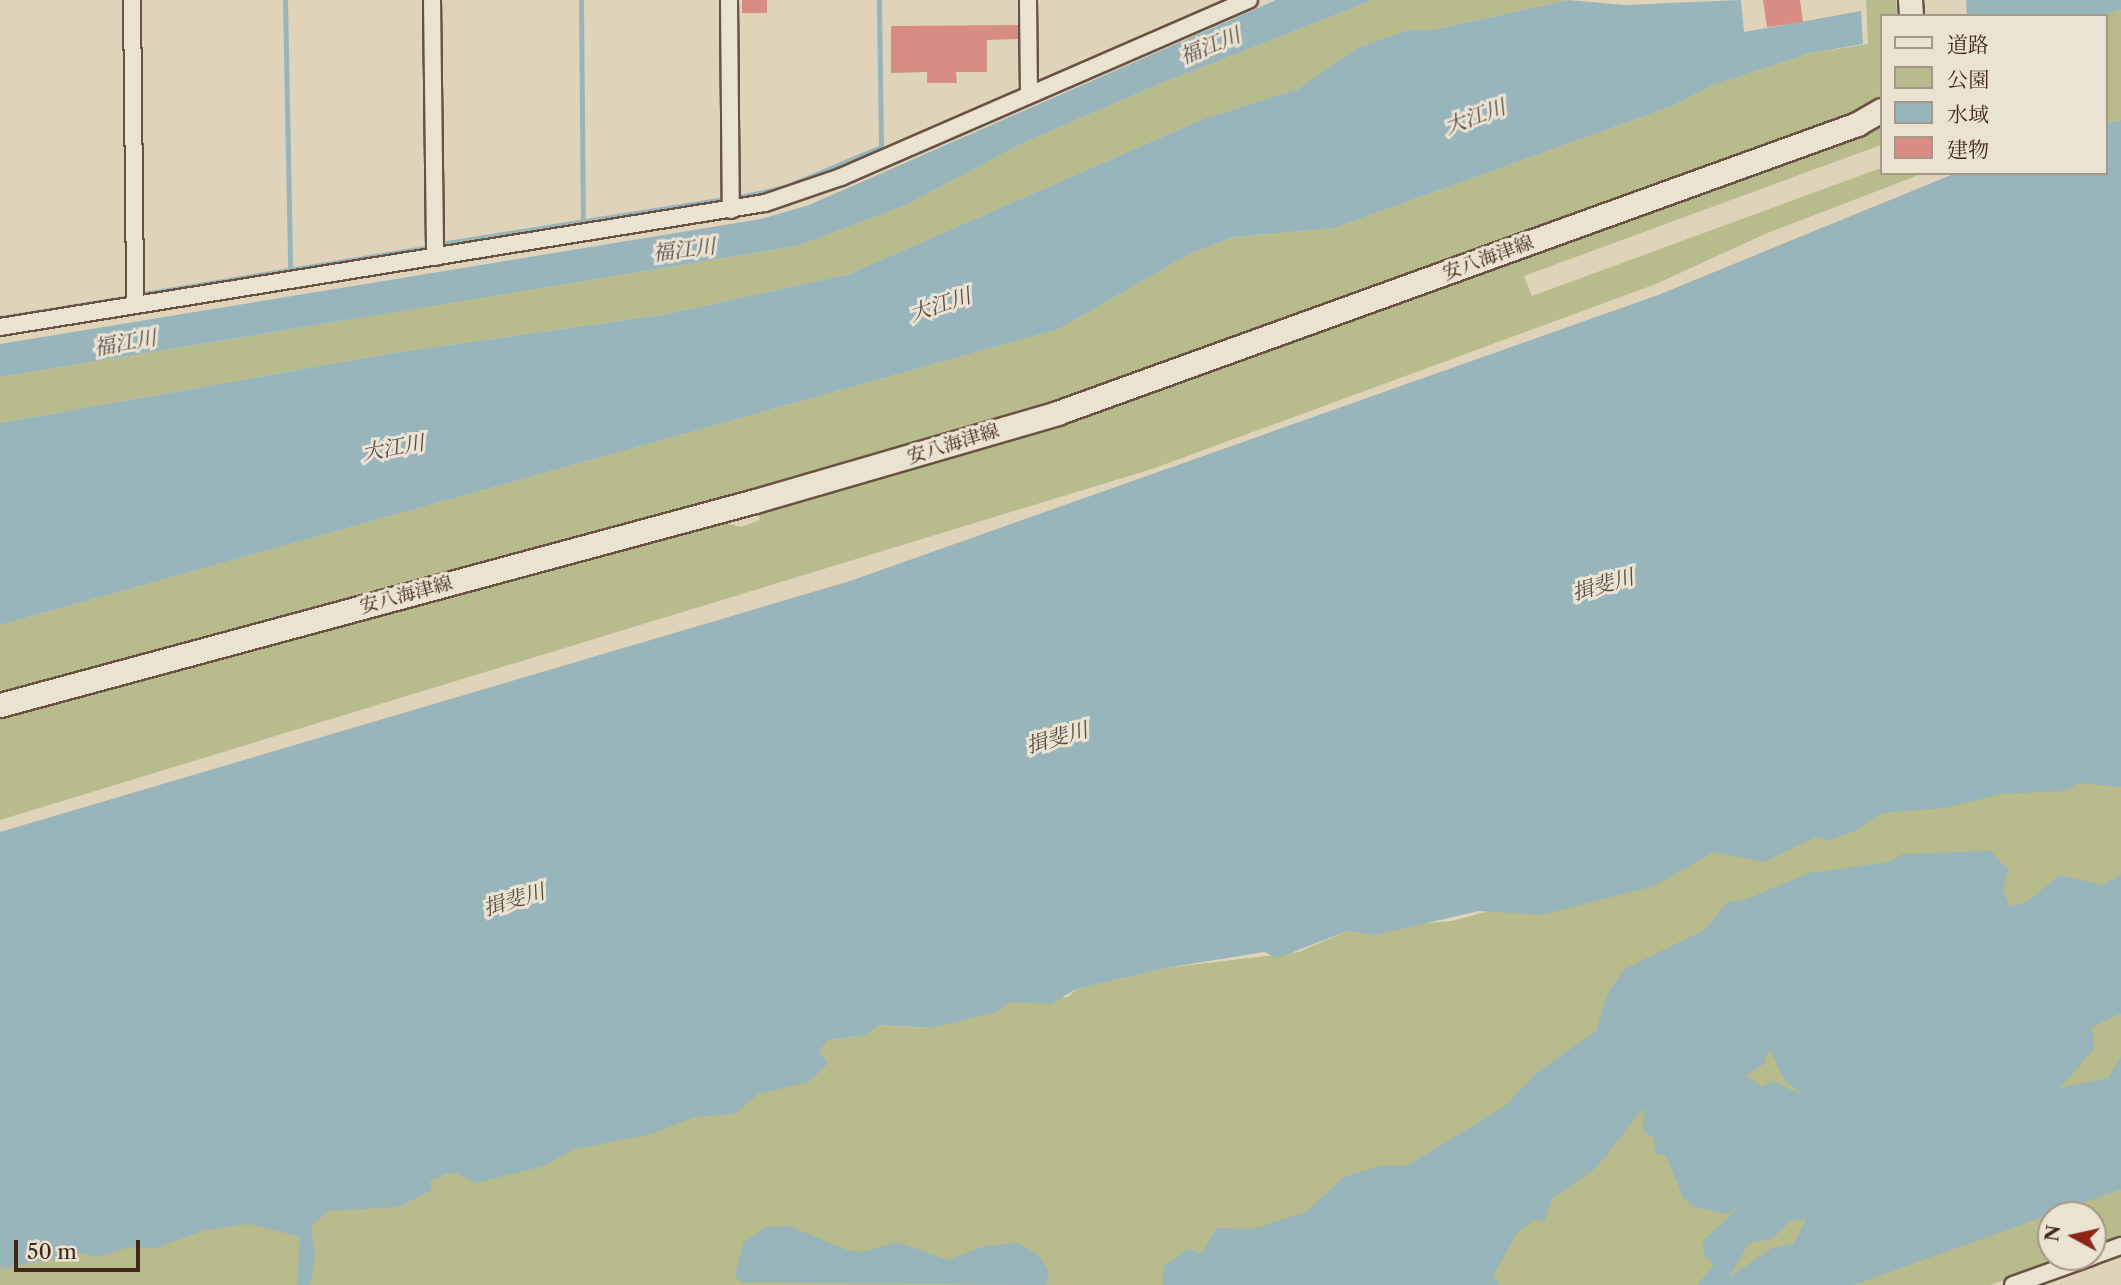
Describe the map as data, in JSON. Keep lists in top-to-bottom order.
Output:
{
  "streets": {
    "main road": ["安八海津線"]
  },
  "water": ["福江川", "大江川", "揖斐川"],
  "legend": [
    "道路",
    "公園",
    "水域",
    "建物"
  ],
  "scale_bar": "50 m",
  "north": "left"
}
